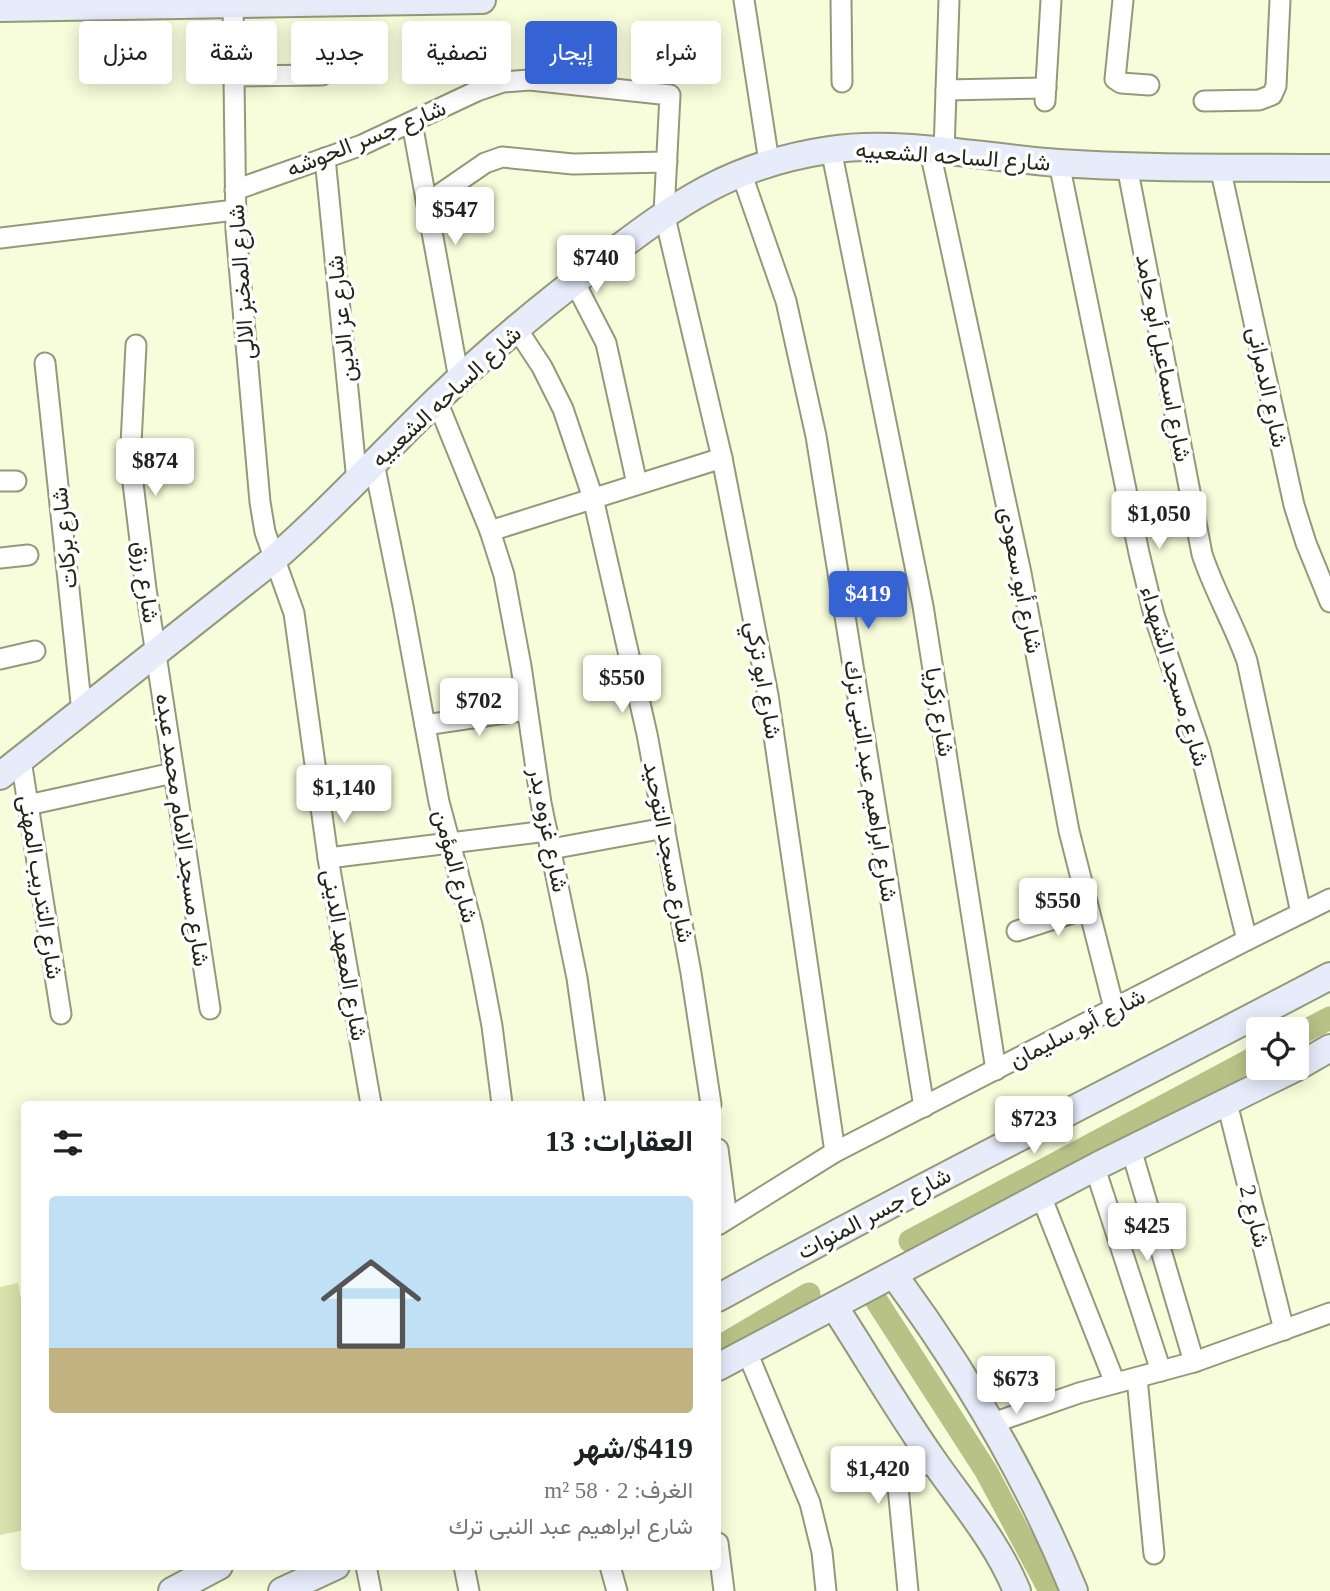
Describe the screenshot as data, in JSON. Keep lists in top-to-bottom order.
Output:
{
  "streets": {
    "street": [
      "شارع جسر الحوشه",
      "شارع الساحه الشعبيه",
      "شارع المخبز الالى",
      "شارع عز الدين",
      "شارع اسماعيل أبو حامد",
      "شارع الدمرانى",
      "شارع بركات",
      "شارع أبو سعودى",
      "شارع رزق",
      "شارع مسجد الشهداء",
      "شارع ابو تركي",
      "شارع زكريا",
      "شارع ابراهيم عبد النبى ترك",
      "شارع مسجد الامام محمد عبده",
      "شارع غزوه بدر",
      "شارع مسجد التوحيد",
      "شارع المؤمن",
      "شارع التدريب المهنى",
      "شارع المعهد الدينى",
      "شارع أبو سليمان",
      "شارع جسر المنوات",
      "شارع 2"
    ]
  },
  "crossings": [
    ["شارع جسر الحوشه", "شارع الساحه الشعبيه"],
    ["شارع جسر الحوشه", "شارع المخبز الالى"],
    ["شارع جسر الحوشه", "شارع عز الدين"],
    ["شارع جسر الحوشه", "شارع ابو تركي"],
    ["شارع الساحه الشعبيه", "شارع المخبز الالى"],
    ["شارع الساحه الشعبيه", "شارع عز الدين"],
    ["شارع الساحه الشعبيه", "شارع اسماعيل أبو حامد"],
    ["شارع الساحه الشعبيه", "شارع الدمرانى"],
    ["شارع الساحه الشعبيه", "شارع بركات"],
    ["شارع الساحه الشعبيه", "شارع أبو سعودى"],
    ["شارع الساحه الشعبيه", "شارع رزق"],
    ["شارع الساحه الشعبيه", "شارع مسجد الشهداء"],
    ["شارع الساحه الشعبيه", "شارع ابو تركي"],
    ["شارع الساحه الشعبيه", "شارع زكريا"],
    ["شارع الساحه الشعبيه", "شارع ابراهيم عبد النبى ترك"],
    ["شارع الساحه الشعبيه", "شارع مسجد الامام محمد عبده"],
    ["شارع الساحه الشعبيه", "شارع غزوه بدر"],
    ["شارع الساحه الشعبيه", "شارع مسجد التوحيد"],
    ["شارع الساحه الشعبيه", "شارع المؤمن"],
    ["شارع الساحه الشعبيه", "شارع التدريب المهنى"],
    ["شارع الساحه الشعبيه", "شارع المعهد الدينى"],
    ["شارع المخبز الالى", "شارع المعهد الدينى"],
    ["شارع عز الدين", "شارع المؤمن"],
    ["شارع اسماعيل أبو حامد", "شارع أبو سليمان"],
    ["شارع أبو سعودى", "شارع أبو سليمان"],
    ["شارع رزق", "شارع مسجد الامام محمد عبده"],
    ["شارع مسجد الشهداء", "شارع أبو سليمان"],
    ["شارع ابو تركي", "شارع أبو سليمان"],
    ["شارع زكريا", "شارع أبو سليمان"],
    ["شارع ابراهيم عبد النبى ترك", "شارع أبو سليمان"]
  ],
  "page": {
    "chip": [
      "شراء",
      "إيجار",
      "تصفية",
      "جديد",
      "شقة",
      "منزل"
    ],
    "price": [
      "$547",
      "$740",
      "$874",
      "$1,050",
      "$419",
      "$550",
      "$702",
      "$1,140",
      "$550",
      "$723",
      "$425",
      "$673",
      "$1,420"
    ],
    "heading": "العقارات: 13",
    "list": [
      {
        "name": "$419/شهر",
        "note": "الغرف: 2 · 58 m² · شارع ابراهيم عبد النبى ترك"
      }
    ]
  }
}
